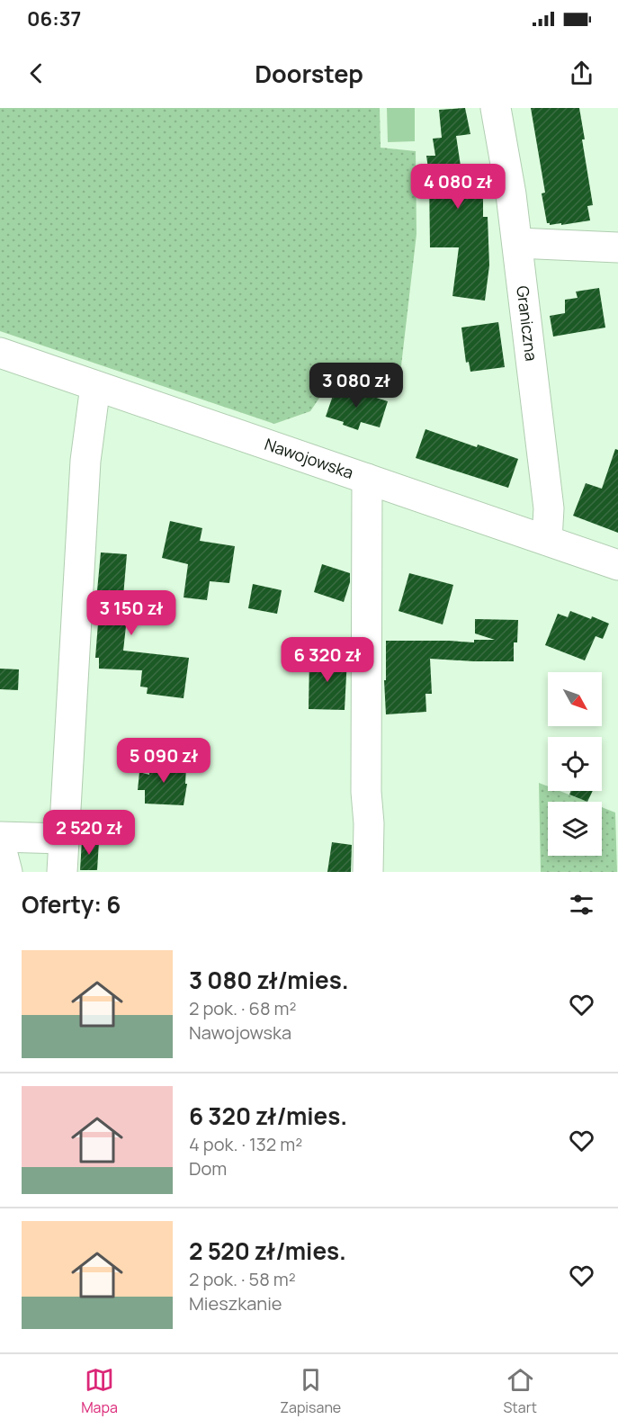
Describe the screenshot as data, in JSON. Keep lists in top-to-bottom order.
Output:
{
  "streets": {
    "street": ["Graniczna", "Nawojowska"]
  },
  "crossings": [
    ["Graniczna", "Nawojowska"]
  ],
  "north": "bottom right",
  "page": {
    "status": "06:37",
    "header": "Doorstep",
    "price": [
      "4 080 zł",
      "3 080 zł",
      "3 150 zł",
      "6 320 zł",
      "5 090 zł",
      "2 520 zł"
    ],
    "heading": "Oferty: 6",
    "list": [
      {
        "name": "3 080 zł/mies.",
        "note": "2 pok. · 68 m² · Nawojowska"
      },
      {
        "name": "6 320 zł/mies.",
        "note": "4 pok. · 132 m² · Dom"
      },
      {
        "name": "2 520 zł/mies.",
        "note": "2 pok. · 58 m² · Mieszkanie"
      }
    ],
    "tabs": ["Mapa", "Zapisane", "Start"]
  }
}
